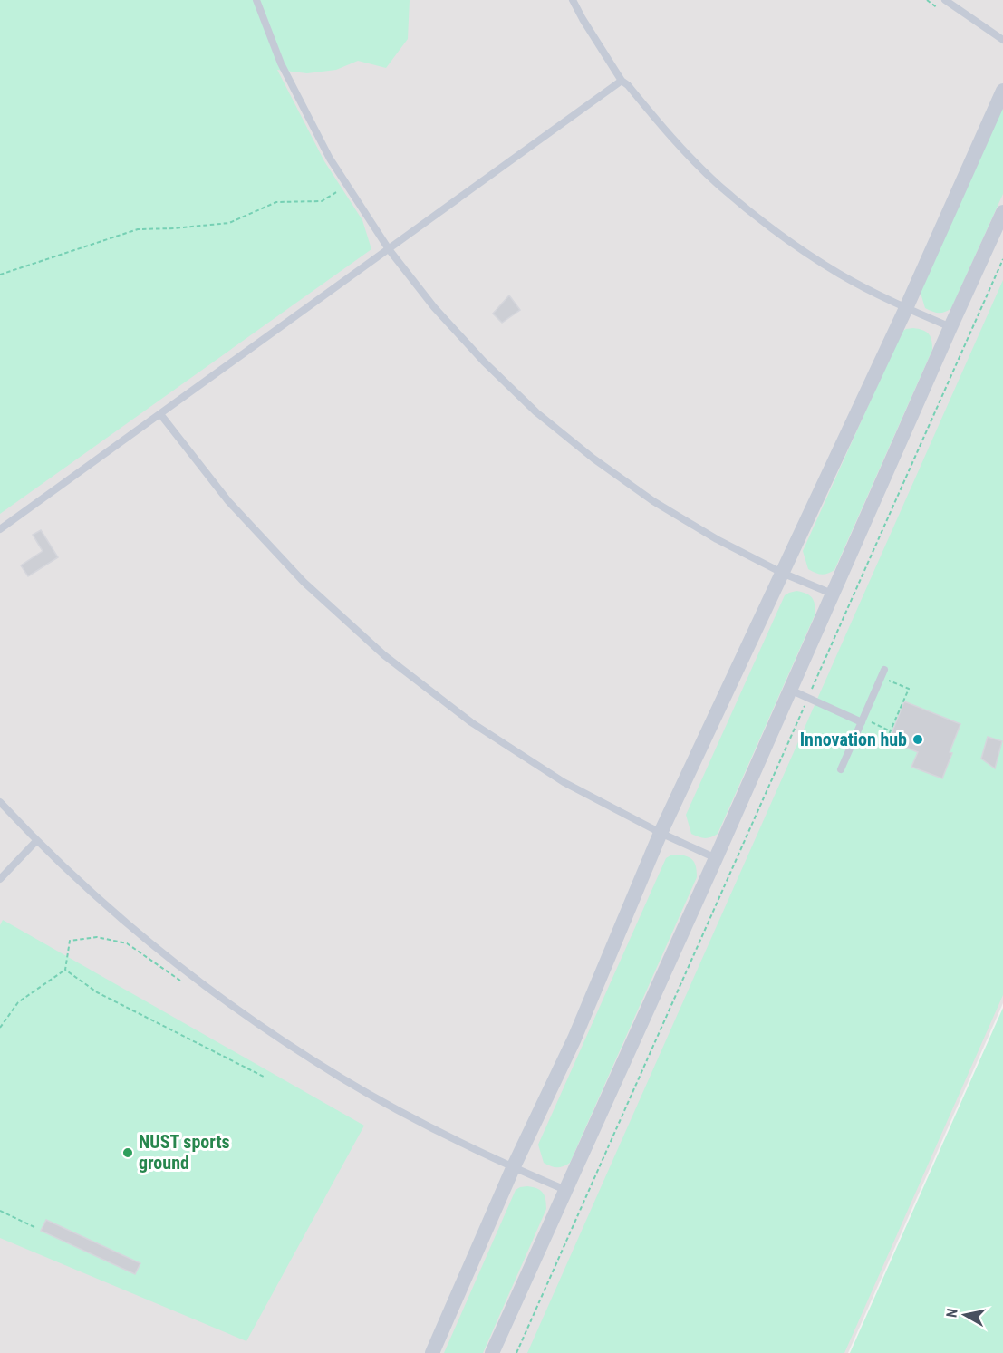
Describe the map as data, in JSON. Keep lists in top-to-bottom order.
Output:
{
  "places": ["Innovation hub", "NUST sports ground"],
  "north": "left"
}
